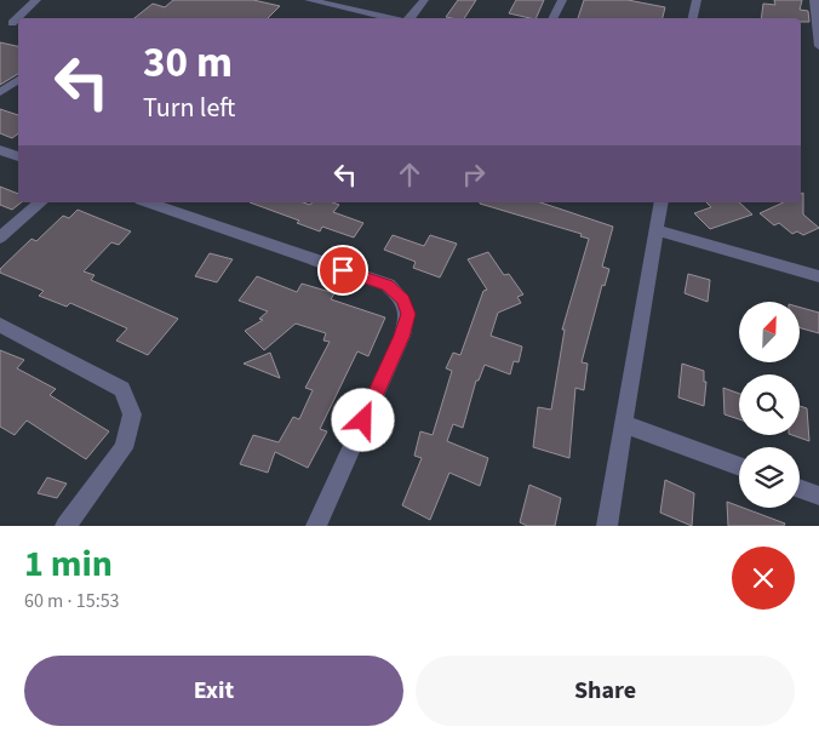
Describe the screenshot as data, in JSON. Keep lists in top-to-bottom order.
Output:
{
  "north": "top right",
  "page": {
    "turn": ["30 m", "Turn left"],
    "heading": ["1 min", "60 m · 15:53"],
    "buttons": ["Exit", "Share"]
  }
}
